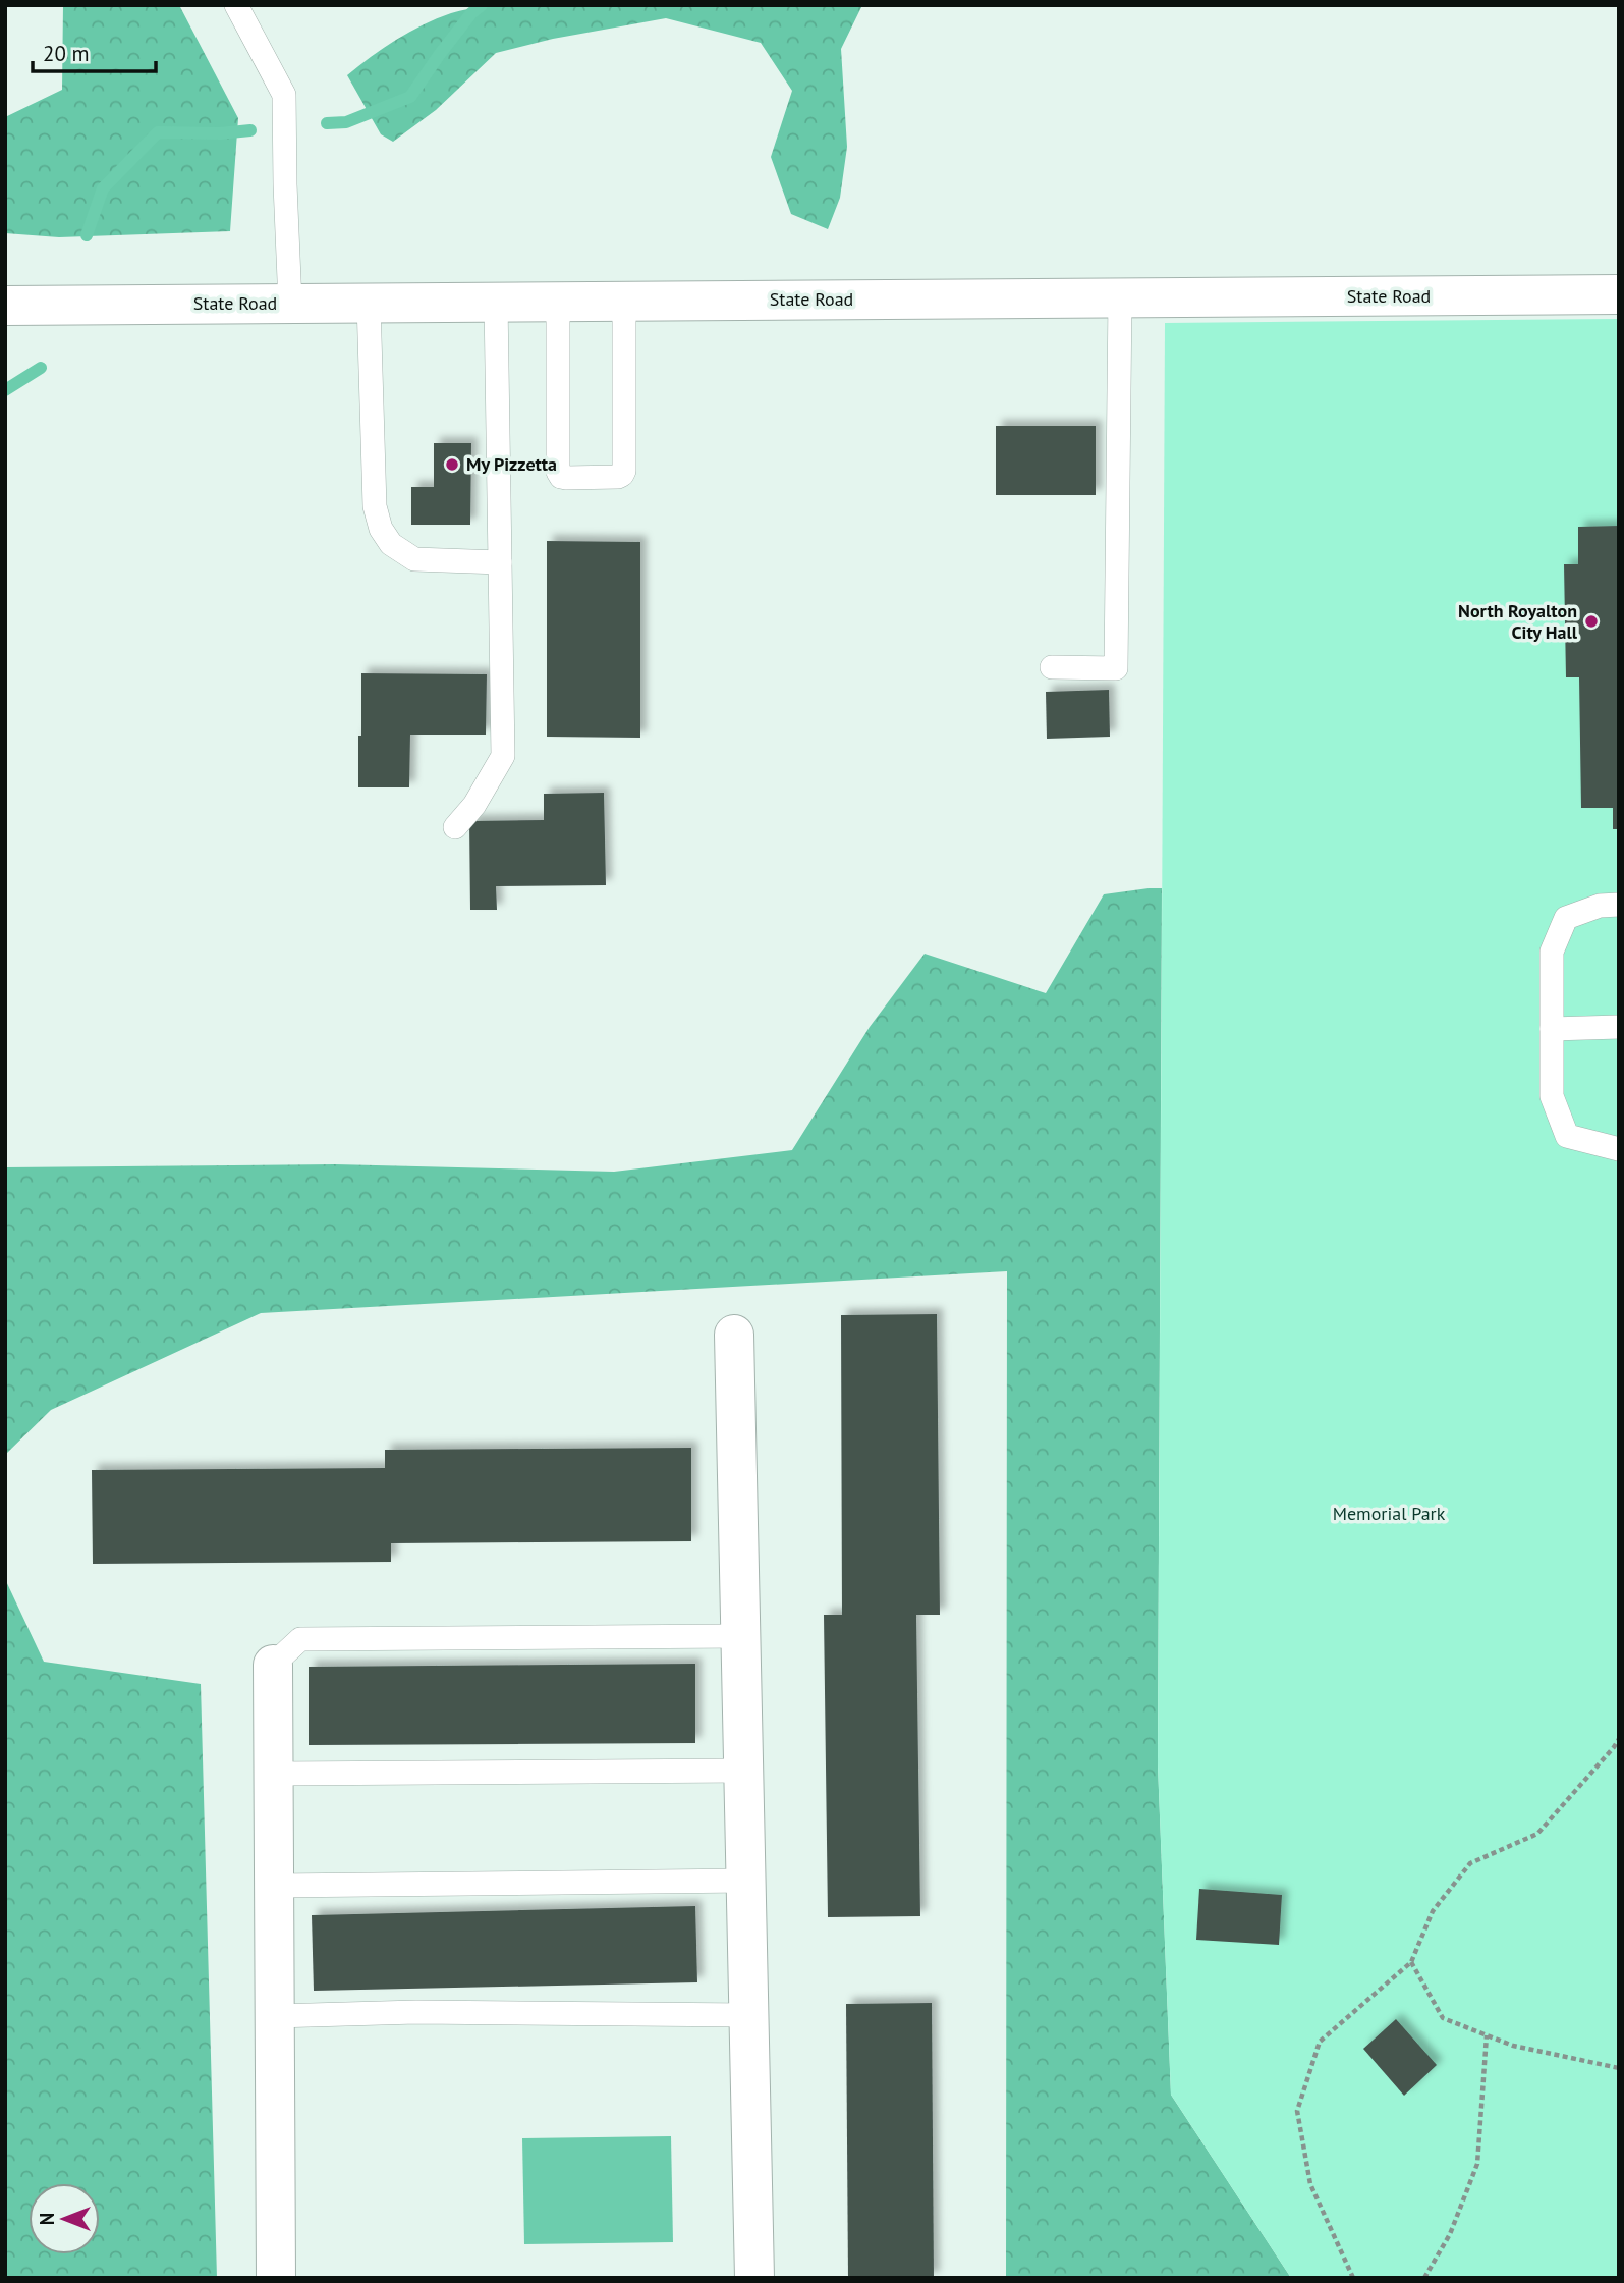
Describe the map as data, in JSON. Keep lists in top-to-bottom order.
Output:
{
  "streets": {
    "main road": ["State Road"]
  },
  "parks": ["Memorial Park"],
  "places": ["My Pizzetta", "North Royalton City Hall"],
  "scale_bar": "20 m",
  "north": "left"
}
